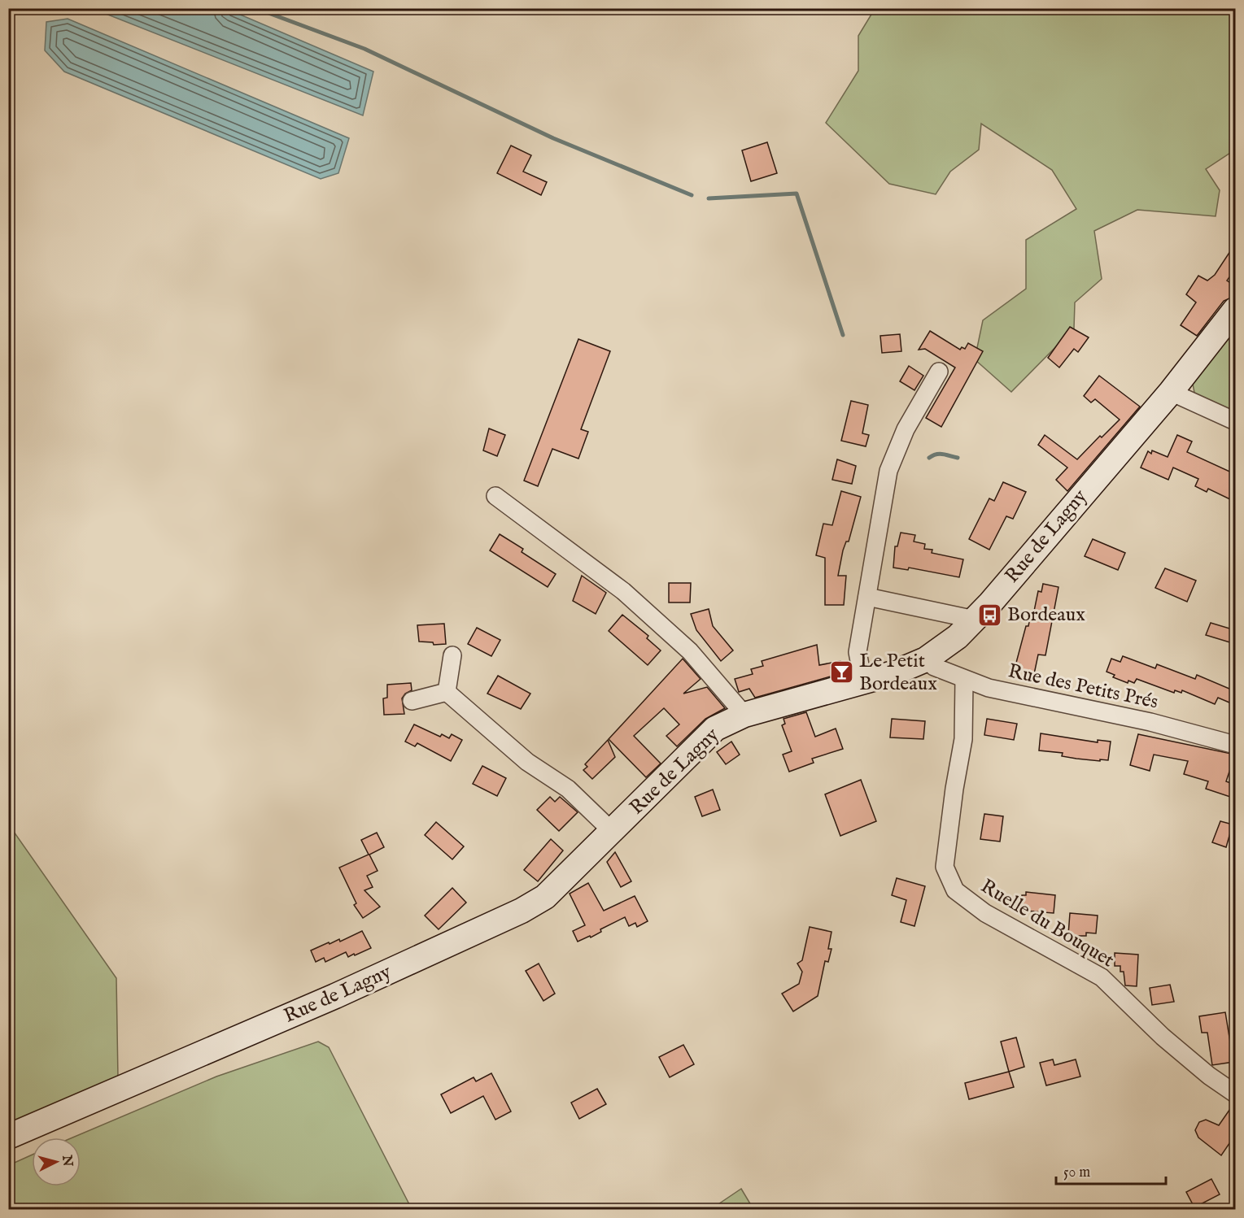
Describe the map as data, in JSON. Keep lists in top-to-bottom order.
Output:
{
  "streets": {
    "main road": ["Rue de Lagny"],
    "street": ["Rue des Petits Prés", "Ruelle du Bouquet"]
  },
  "crossings": [
    ["Rue de Lagny", "Rue des Petits Prés"],
    ["Rue des Petits Prés", "Ruelle du Bouquet"]
  ],
  "places": {
    "bus stop": ["Bordeaux"],
    "bar": ["Le Petit Bordeaux"]
  },
  "scale_bar": "50 m",
  "north": "right"
}
